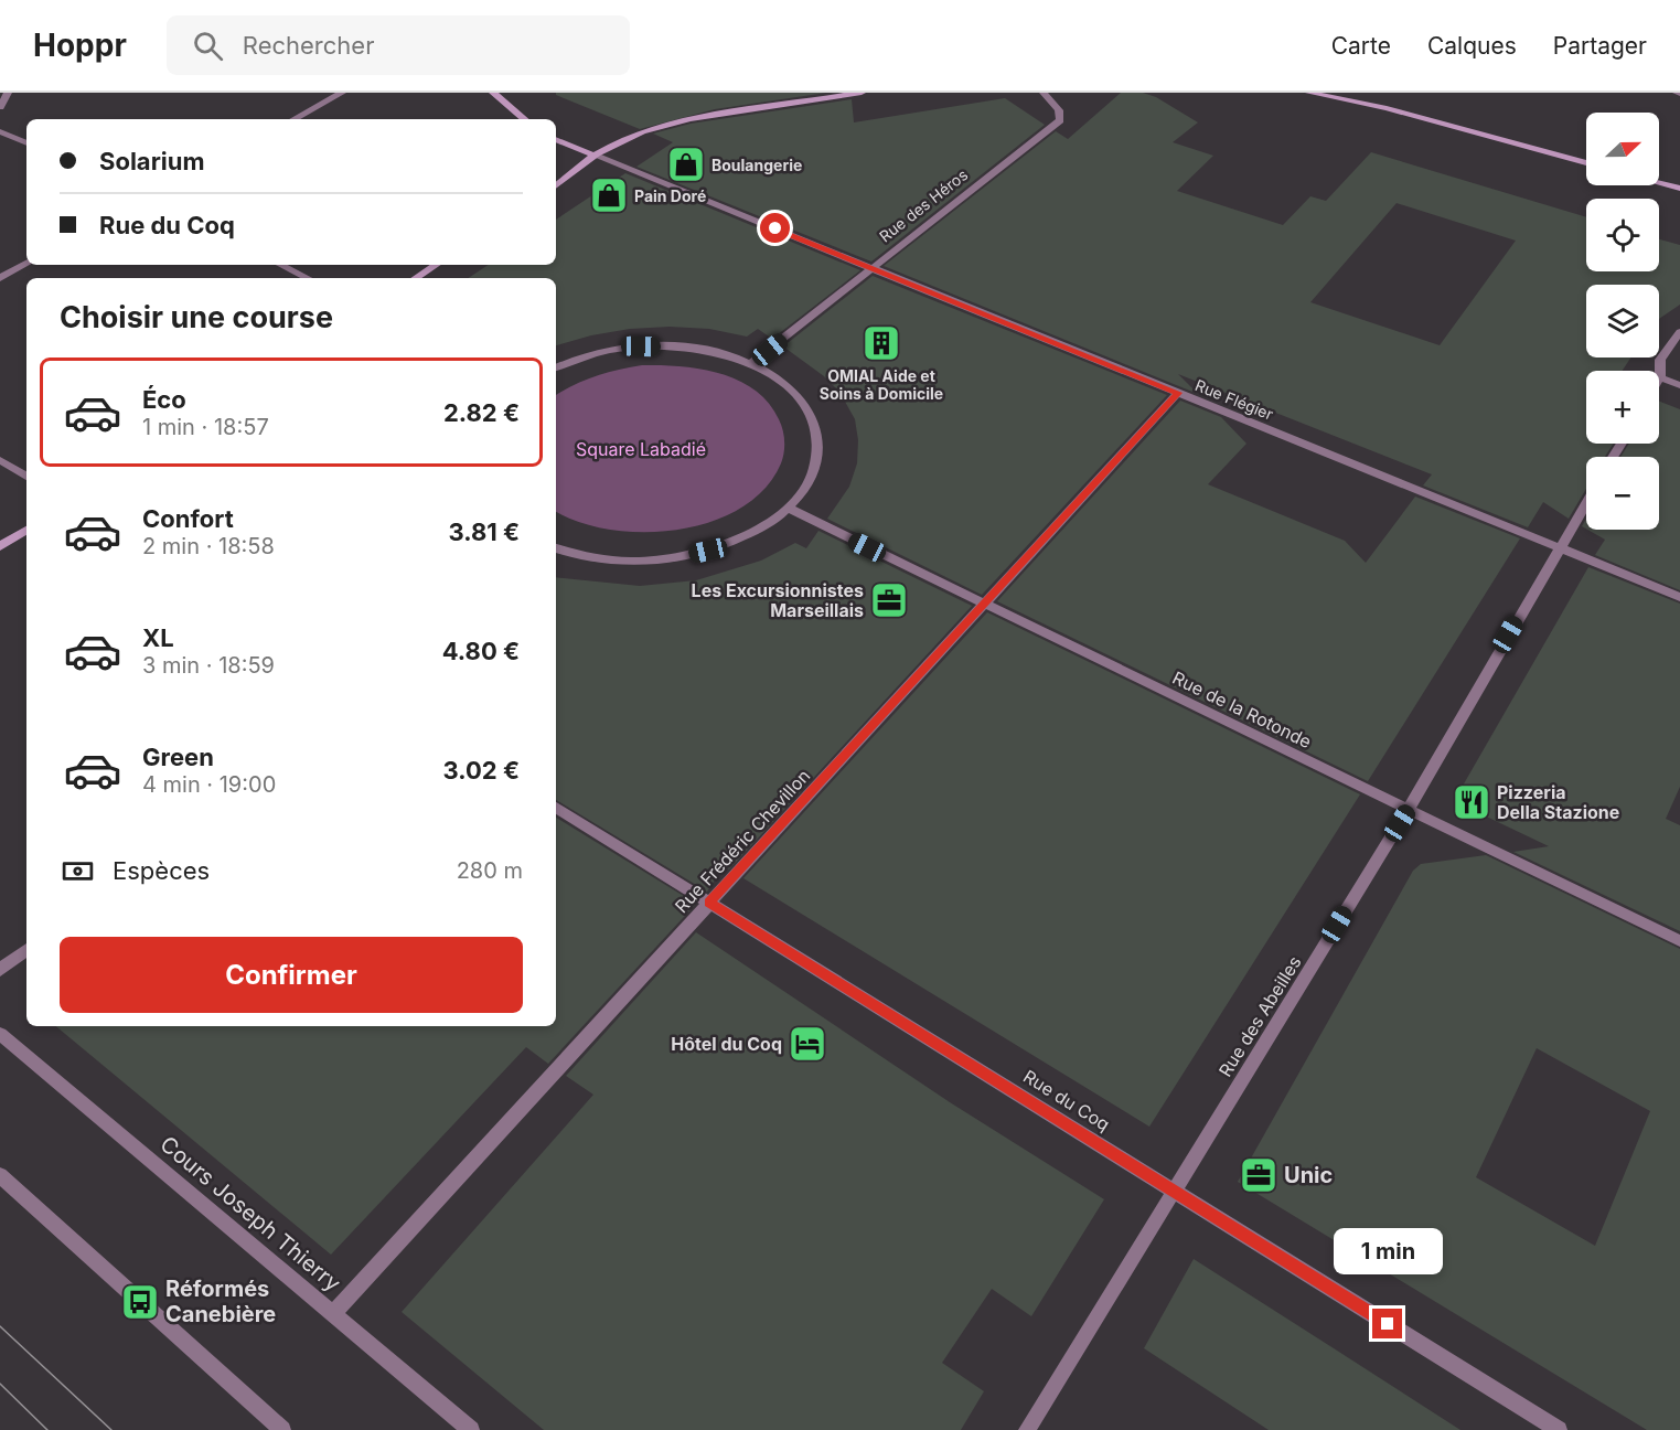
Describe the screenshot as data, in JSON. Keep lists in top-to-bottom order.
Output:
{
  "streets": {
    "street": [
      "Rue des Héros",
      "Rue Flégier",
      "Rue de la Rotonde",
      "Rue Frédéric Chevillon",
      "Rue des Abeilles",
      "Rue du Coq",
      "Cours Joseph Thierry"
    ]
  },
  "crossings": [
    ["Rue des Héros", "Rue Flégier"],
    ["Rue Flégier", "Rue Frédéric Chevillon"],
    ["Rue Flégier", "Rue des Abeilles"],
    ["Rue de la Rotonde", "Rue Frédéric Chevillon"],
    ["Rue de la Rotonde", "Rue des Abeilles"],
    ["Rue Frédéric Chevillon", "Rue du Coq"],
    ["Rue Frédéric Chevillon", "Cours Joseph Thierry"],
    ["Rue des Abeilles", "Rue du Coq"]
  ],
  "parks": ["Square Labadié"],
  "places": {
    "shop": ["Boulangerie", "Pain Doré"],
    "building": ["OMIAL Aide et Soins à Domicile"],
    "office": ["Les Excursionnistes Marseillais", "Unic"],
    "restaurant": ["Pizzeria Della Stazione"],
    "hotel": ["Hôtel du Coq"],
    "bus stop": ["Réformés Canebière"]
  },
  "north": "right",
  "page": {
    "header": "Hoppr",
    "search": "Rechercher",
    "nav": ["Carte", "Calques", "Partager"],
    "map_buttons": ["+", "−"],
    "banner": ["Solarium", "Rue du Coq"],
    "heading": "Choisir une course",
    "list": [
      {
        "name": "Éco",
        "note": "1 min · 18:57",
        "value": "2.82 €"
      },
      {
        "name": "Confort",
        "note": "2 min · 18:58",
        "value": "3.81 €"
      },
      {
        "name": "XL",
        "note": "3 min · 18:59",
        "value": "4.80 €"
      },
      {
        "name": "Green",
        "note": "4 min · 19:00",
        "value": "3.02 €"
      }
    ],
    "pay": ["Espèces", "280 m"],
    "buttons": "Confirmer",
    "bubble": "1 min"
  }
}
